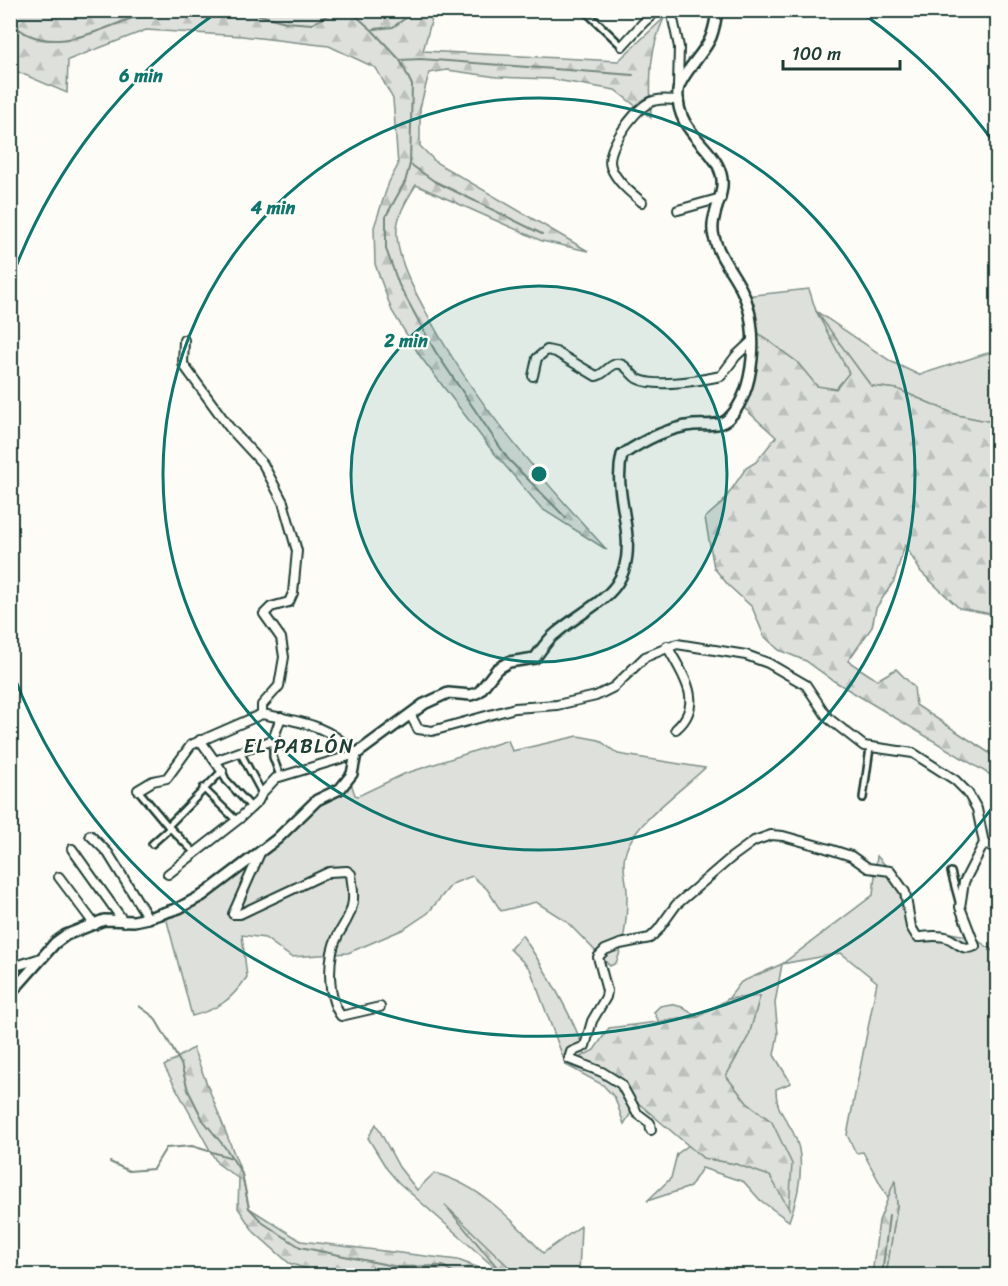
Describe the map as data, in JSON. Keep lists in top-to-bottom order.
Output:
{
  "districts": ["EL PABLÓN"],
  "scale_bar": "100 m",
  "rings": ["6 min", "4 min", "2 min"]
}
